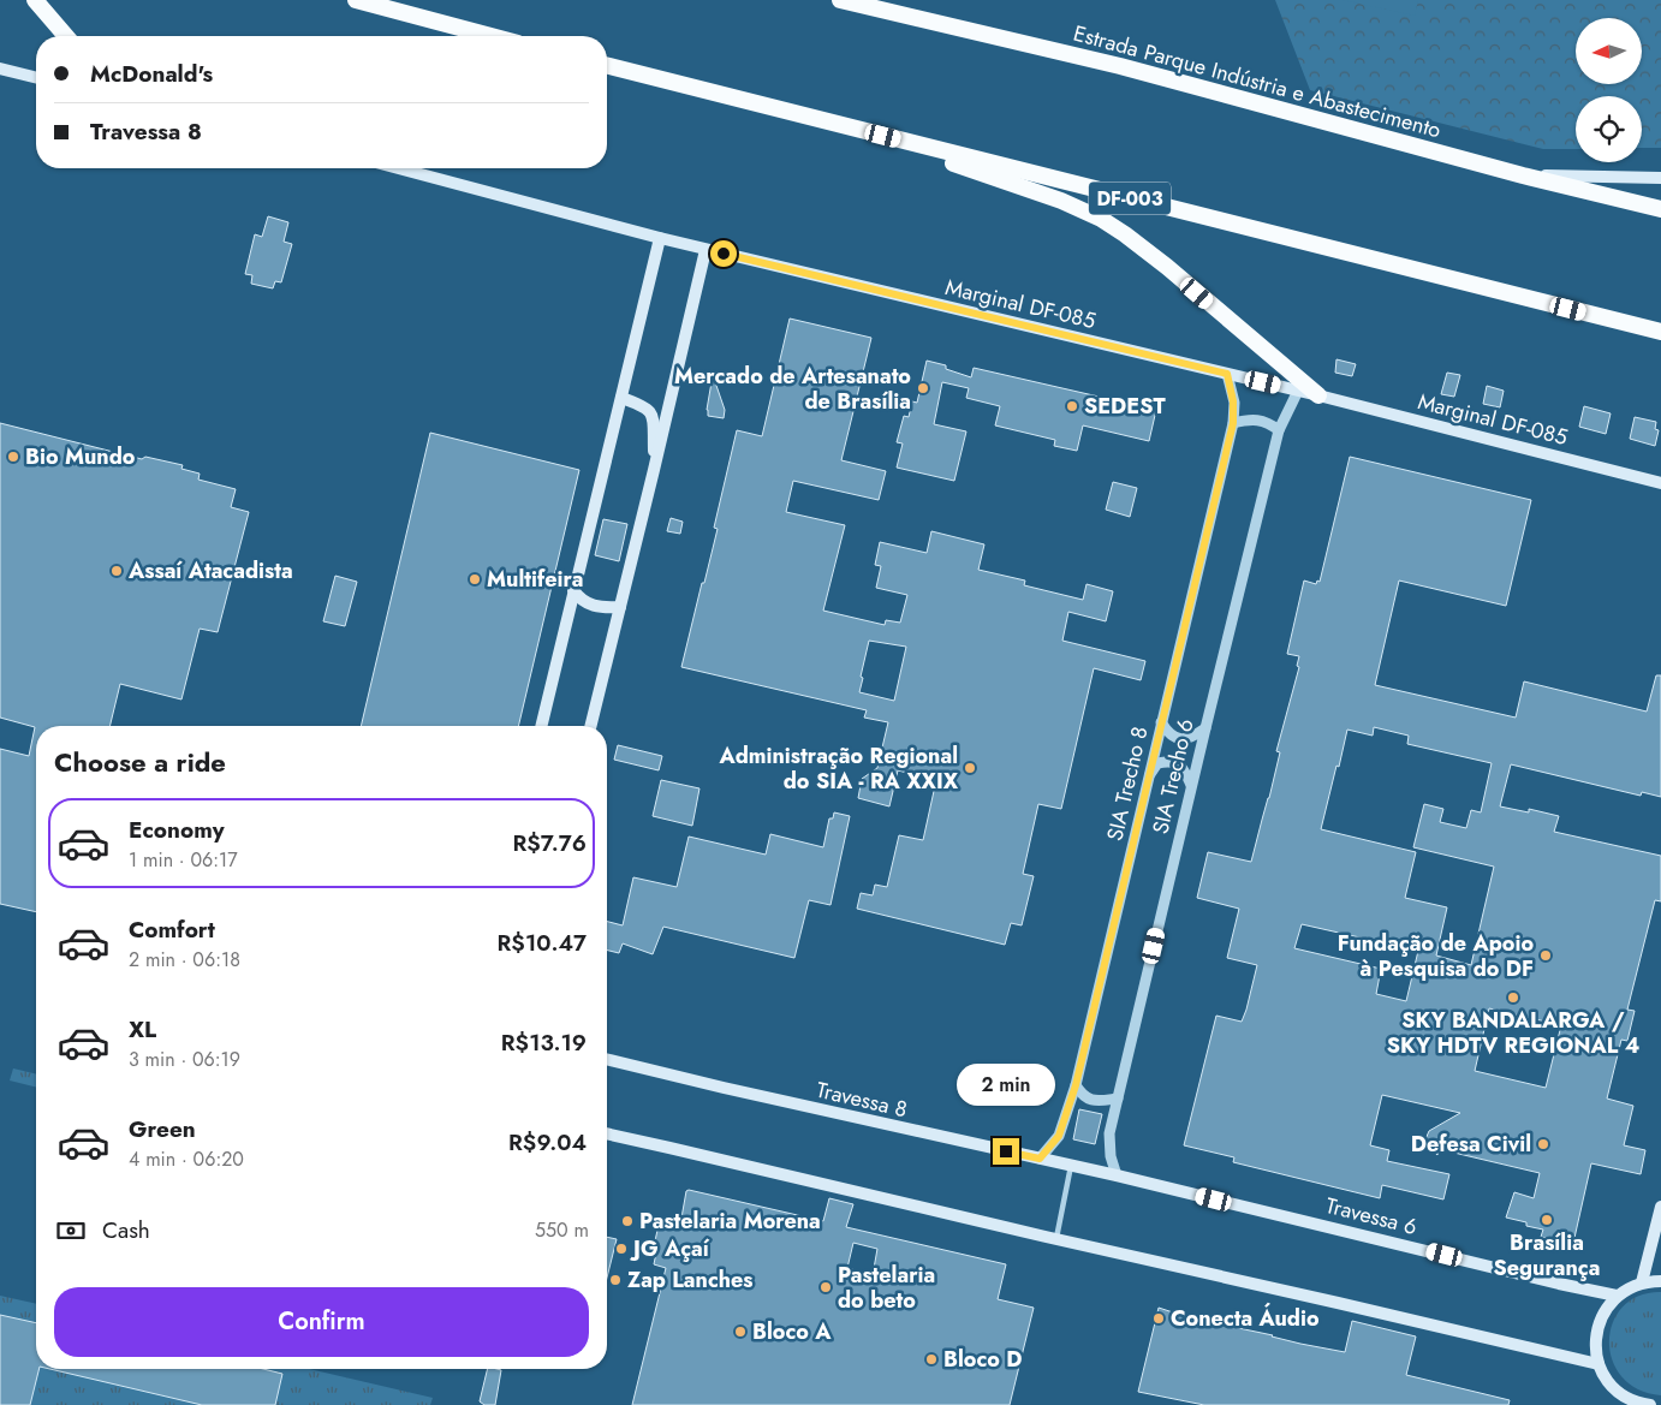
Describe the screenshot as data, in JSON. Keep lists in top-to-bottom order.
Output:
{
  "streets": {
    "highway": ["Estrada Parque Indústria e Abastecimento", "DF-003"],
    "main road": ["Marginal DF-085", "Travessa 8", "Travessa 6"],
    "street": ["SIA Trecho 6", "SIA Trecho 8"]
  },
  "crossings": [
    ["Marginal DF-085", "SIA Trecho 6"],
    ["Marginal DF-085", "SIA Trecho 8"],
    ["SIA Trecho 6", "Travessa 8"],
    ["SIA Trecho 6", "Travessa 6"],
    ["SIA Trecho 8", "Travessa 8"],
    ["Travessa 8", "Travessa 6"]
  ],
  "places": [
    "Mercado de Artesanato de Brasília",
    "SEDEST",
    "Bio Mundo",
    "Assaí Atacadista",
    "Multifeira",
    "Administração Regional do SIA - RA XXIX",
    "Fundação de Apoio à Pesquisa do DF",
    "SKY BANDALARGA / SKY HDTV REGIONAL 4",
    "Defesa Civil",
    "Brasília Segurança",
    "Pastelaria Morena",
    "JG Açaí",
    "Zap Lanches",
    "Pastelaria do beto",
    "Conecta Áudio",
    "Bloco A",
    "Bloco D"
  ],
  "north": "left",
  "page": {
    "banner": ["McDonald's", "Travessa 8"],
    "heading": "Choose a ride",
    "list": [
      {
        "name": "Economy",
        "note": "1 min · 06:17",
        "value": "R$7.76"
      },
      {
        "name": "Comfort",
        "note": "2 min · 06:18",
        "value": "R$10.47"
      },
      {
        "name": "XL",
        "note": "3 min · 06:19",
        "value": "R$13.19"
      },
      {
        "name": "Green",
        "note": "4 min · 06:20",
        "value": "R$9.04"
      }
    ],
    "bubble": "2 min",
    "pay": ["Cash", "550 m"],
    "buttons": "Confirm"
  }
}
